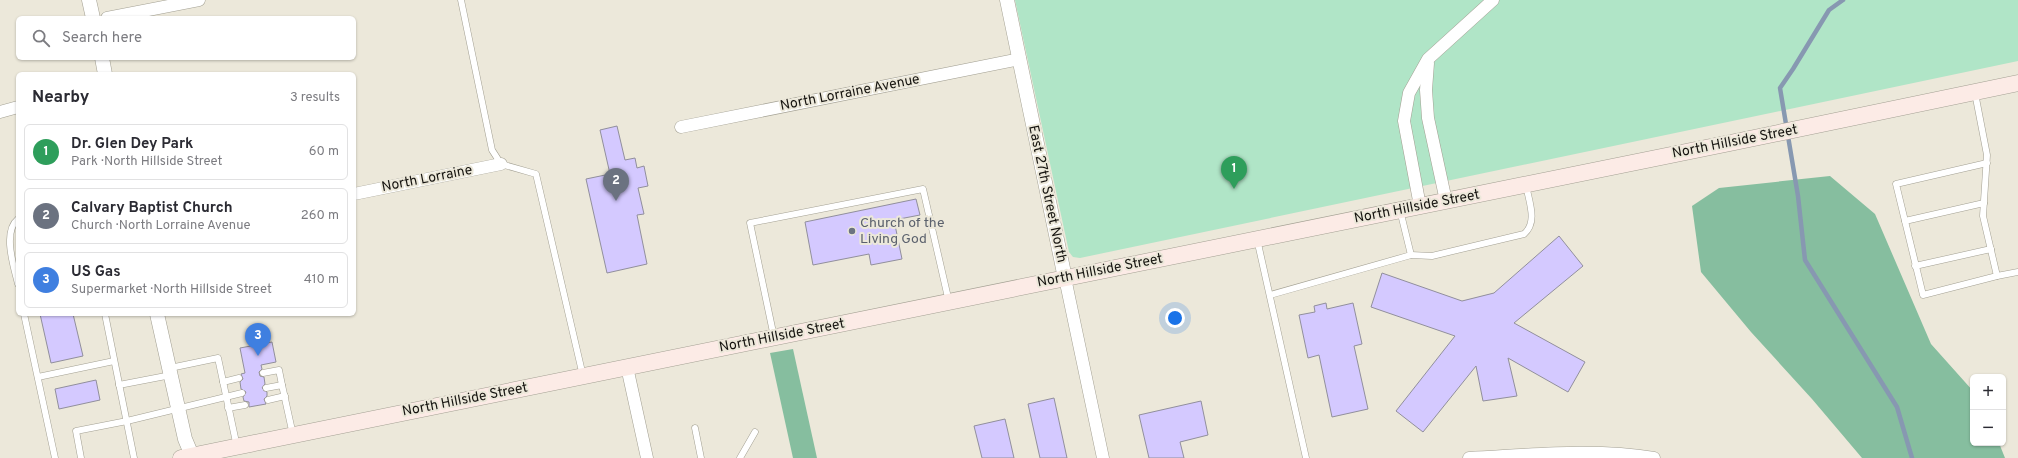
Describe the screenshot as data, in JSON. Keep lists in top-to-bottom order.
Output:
{
  "streets": {
    "main road": ["North Hillside Street"],
    "street": ["North Lorraine Avenue", "North Lorraine", "East 27th Street North"]
  },
  "crossings": [
    ["North Lorraine Avenue", "East 27th Street North"],
    ["North Hillside Street", "East 27th Street North"]
  ],
  "places": ["Church of the Living God"],
  "page": {
    "search": "Search here",
    "heading": ["Nearby", "3 results"],
    "list": [
      {
        "mark": "1",
        "name": "Dr. Glen Dey Park",
        "note": "Park · North Hillside Street",
        "value": "60 m"
      },
      {
        "mark": "2",
        "name": "Calvary Baptist Church",
        "note": "Church · North Lorraine Avenue",
        "value": "260 m"
      },
      {
        "mark": "3",
        "name": "US Gas",
        "note": "Supermarket · North Hillside Street",
        "value": "410 m"
      }
    ],
    "pins": ["1", "2", "3"],
    "map_buttons": ["+", "−"]
  }
}
